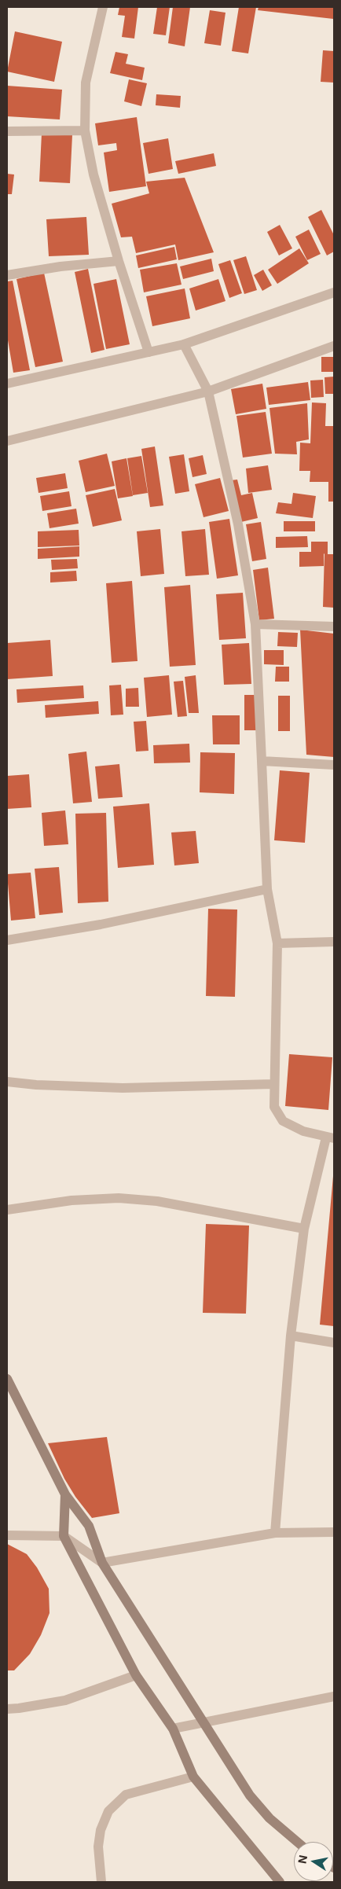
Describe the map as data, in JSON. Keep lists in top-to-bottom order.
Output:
{
  "north": "left"
}
